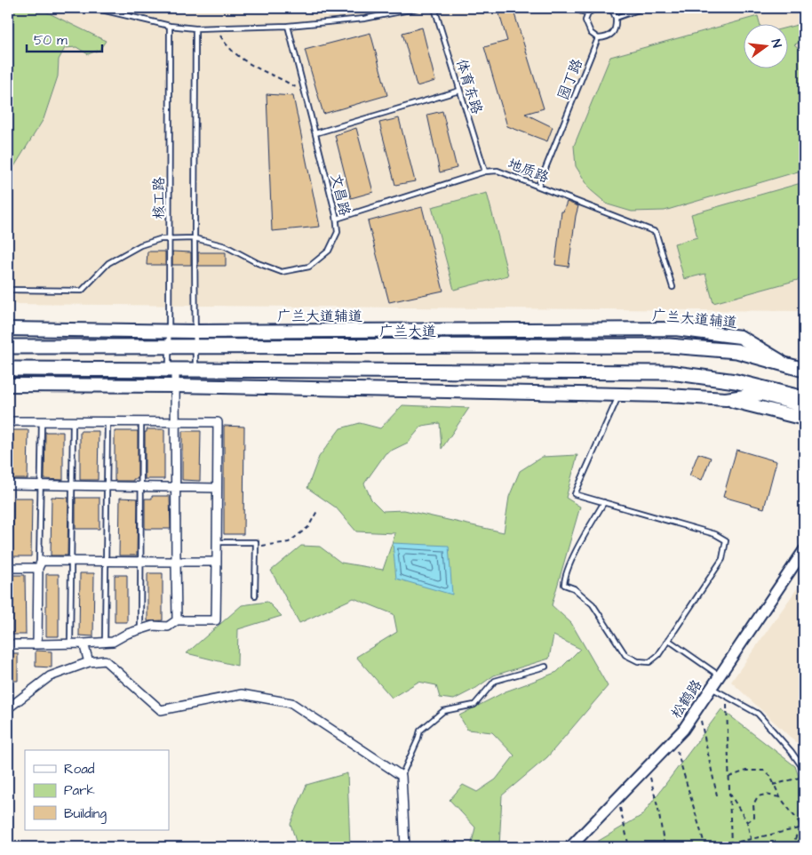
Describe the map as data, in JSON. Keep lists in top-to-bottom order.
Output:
{
  "streets": {
    "main road": ["广兰大道辅道", "广兰大道"],
    "street": ["松鹤路"],
    "lane": [
      "园丁路",
      "体育东路",
      "地质路",
      "文昌路",
      "核工路"
    ]
  },
  "crossings": [
    ["园丁路", "地质路"],
    ["体育东路", "地质路"],
    ["地质路", "文昌路"],
    ["文昌路", "核工路"],
    ["核工路", "广兰大道辅道"],
    ["核工路", "广兰大道"],
    ["广兰大道辅道", "广兰大道"]
  ],
  "legend": ["Road", "Park", "Building"],
  "scale_bar": "50 m",
  "north": "right"
}
